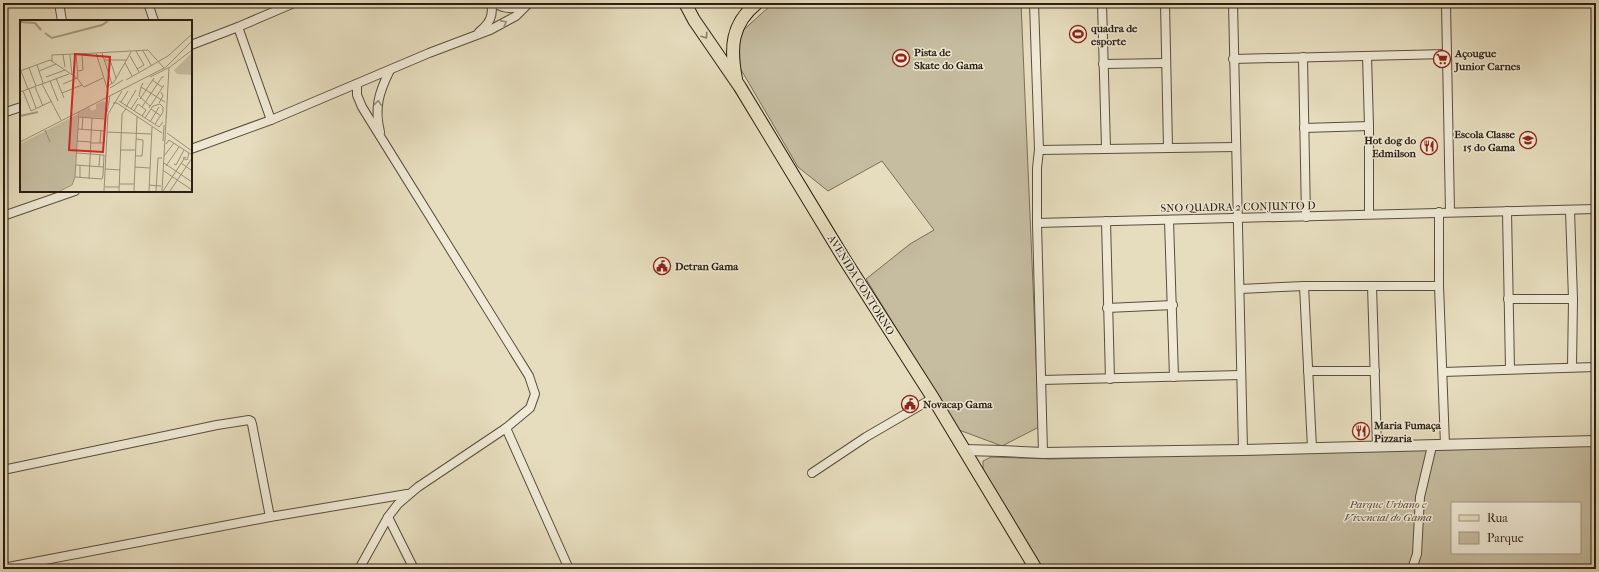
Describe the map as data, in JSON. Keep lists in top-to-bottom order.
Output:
{
  "streets": {
    "main road": ["AVENIDA CONTORNO"],
    "street": ["SNO QUADRA 2 CONJUNTO D"]
  },
  "parks": ["Parque Urbano e Vivencial do Gama"],
  "places": {
    "sports": ["quadra de esporte", "Pista de Skate do Gama"],
    "supermarket": ["Açougue Junior Carnes"],
    "school or university": ["Escola Classe 15 do Gama"],
    "restaurant": ["Hot dog do Edmilson", "Maria Fumaça Pizzaria"],
    "public building": ["Detran Gama", "Novacap Gama"]
  },
  "legend": ["Rua", "Parque"]
}
